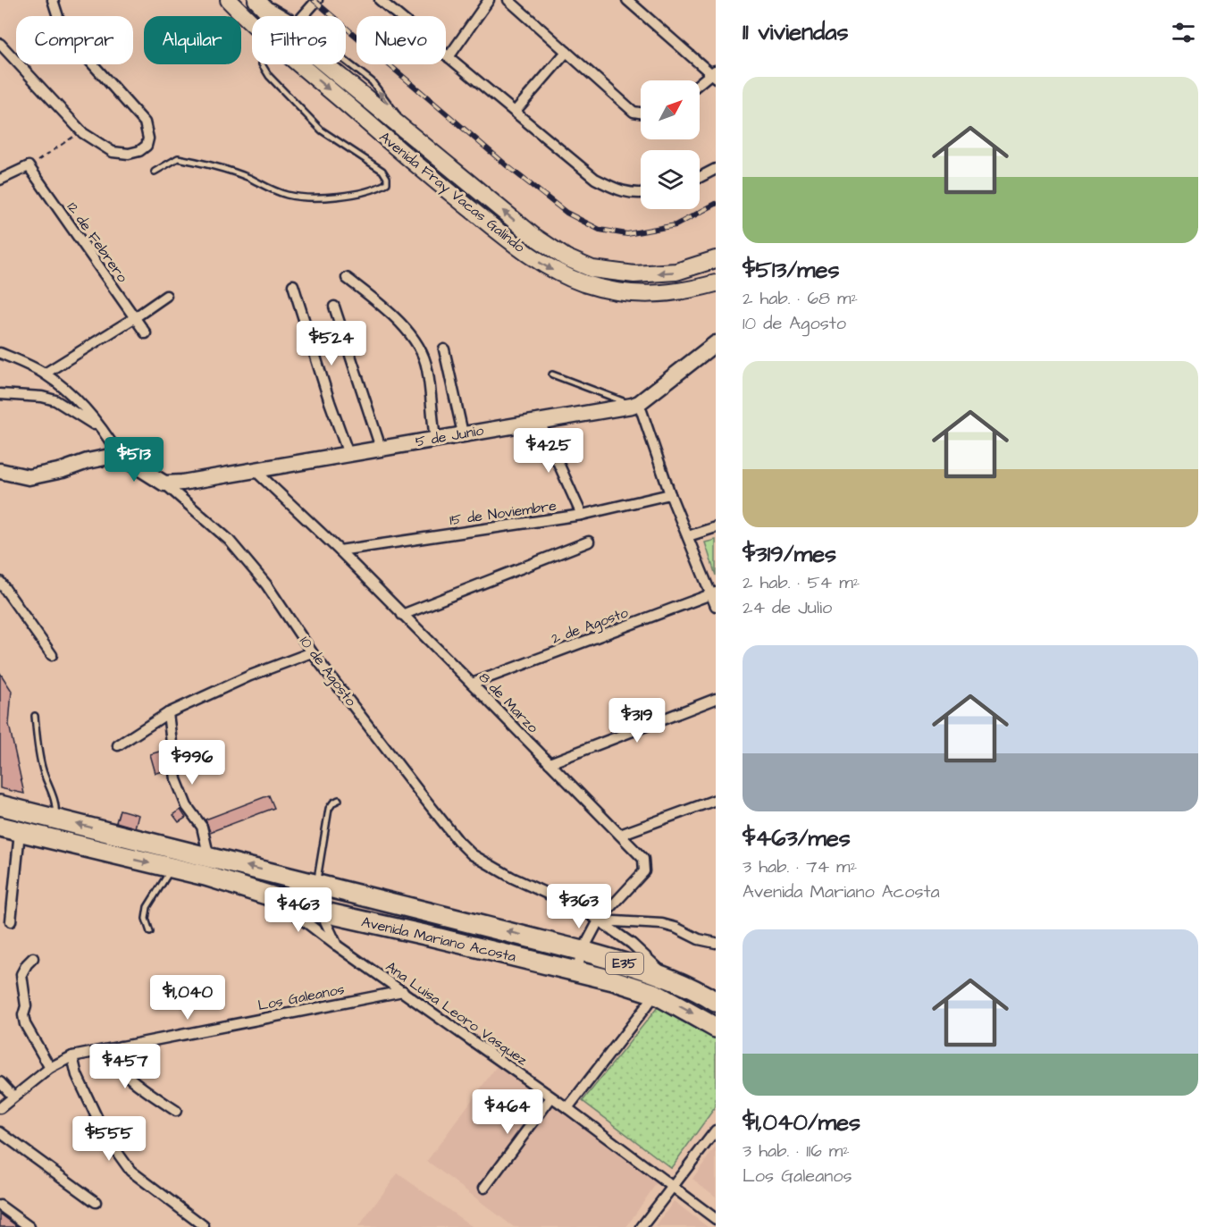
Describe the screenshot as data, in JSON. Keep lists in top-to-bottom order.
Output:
{
  "streets": {
    "highway": ["Avenida Mariano Acosta", "E35"],
    "main road": ["Avenida Fray Vacas Galindo"],
    "street": [
      "12 de Febrero",
      "5 de Junio",
      "15 de Noviembre",
      "2 de Agosto",
      "10 de Agosto",
      "8 de Marzo",
      "Los Galeanos",
      "Ana Luisa Leoro Vasquez"
    ]
  },
  "crossings": [
    ["5 de Junio", "10 de Agosto"],
    ["5 de Junio", "8 de Marzo"],
    ["15 de Noviembre", "8 de Marzo"],
    ["2 de Agosto", "8 de Marzo"],
    ["10 de Agosto", "8 de Marzo"],
    ["10 de Agosto", "Avenida Mariano Acosta"],
    ["8 de Marzo", "Avenida Mariano Acosta"],
    ["Avenida Mariano Acosta", "Ana Luisa Leoro Vasquez"],
    ["Los Galeanos", "Ana Luisa Leoro Vasquez"]
  ],
  "north": "top right",
  "page": {
    "heading": "11 viviendas",
    "chip": [
      "Comprar",
      "Alquilar",
      "Filtros",
      "Nuevo"
    ],
    "list": [
      {
        "name": "$513/mes",
        "note": "2 hab. · 68 m² · 10 de Agosto"
      },
      {
        "name": "$319/mes",
        "note": "2 hab. · 54 m² · 24 de Julio"
      },
      {
        "name": "$463/mes",
        "note": "3 hab. · 74 m² · Avenida Mariano Acosta"
      },
      {
        "name": "$1,040/mes",
        "note": "3 hab. · 116 m² · Los Galeanos"
      }
    ],
    "price": [
      "$524",
      "$425",
      "$513",
      "$319",
      "$996",
      "$363",
      "$463",
      "$1,040",
      "$457",
      "$464",
      "$555"
    ]
  }
}
